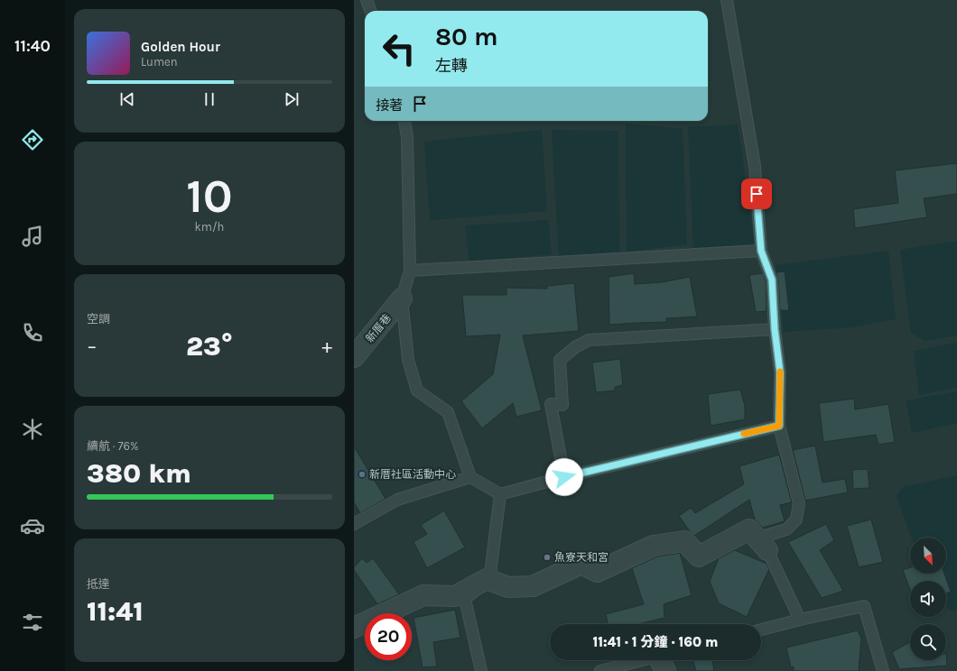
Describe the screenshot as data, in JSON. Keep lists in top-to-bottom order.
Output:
{
  "streets": {
    "street": ["新厝巷"]
  },
  "places": ["新厝社區活動中心", "魚寮天和宮"],
  "north": "bottom right",
  "page": {
    "tabs": "11:40",
    "turn": ["80 m", "左轉"],
    "song": ["Golden Hour", "Lumen"],
    "then": "接著",
    "tile": [
      ["10", "km/h"],
      "空調",
      ["續航 · 76%", "380 km"],
      ["抵達", "11:41"]
    ],
    "heat": ["−", "23°", "+"],
    "limit": "20",
    "trip": "11:41 · 1 分鐘 · 160 m"
  }
}
